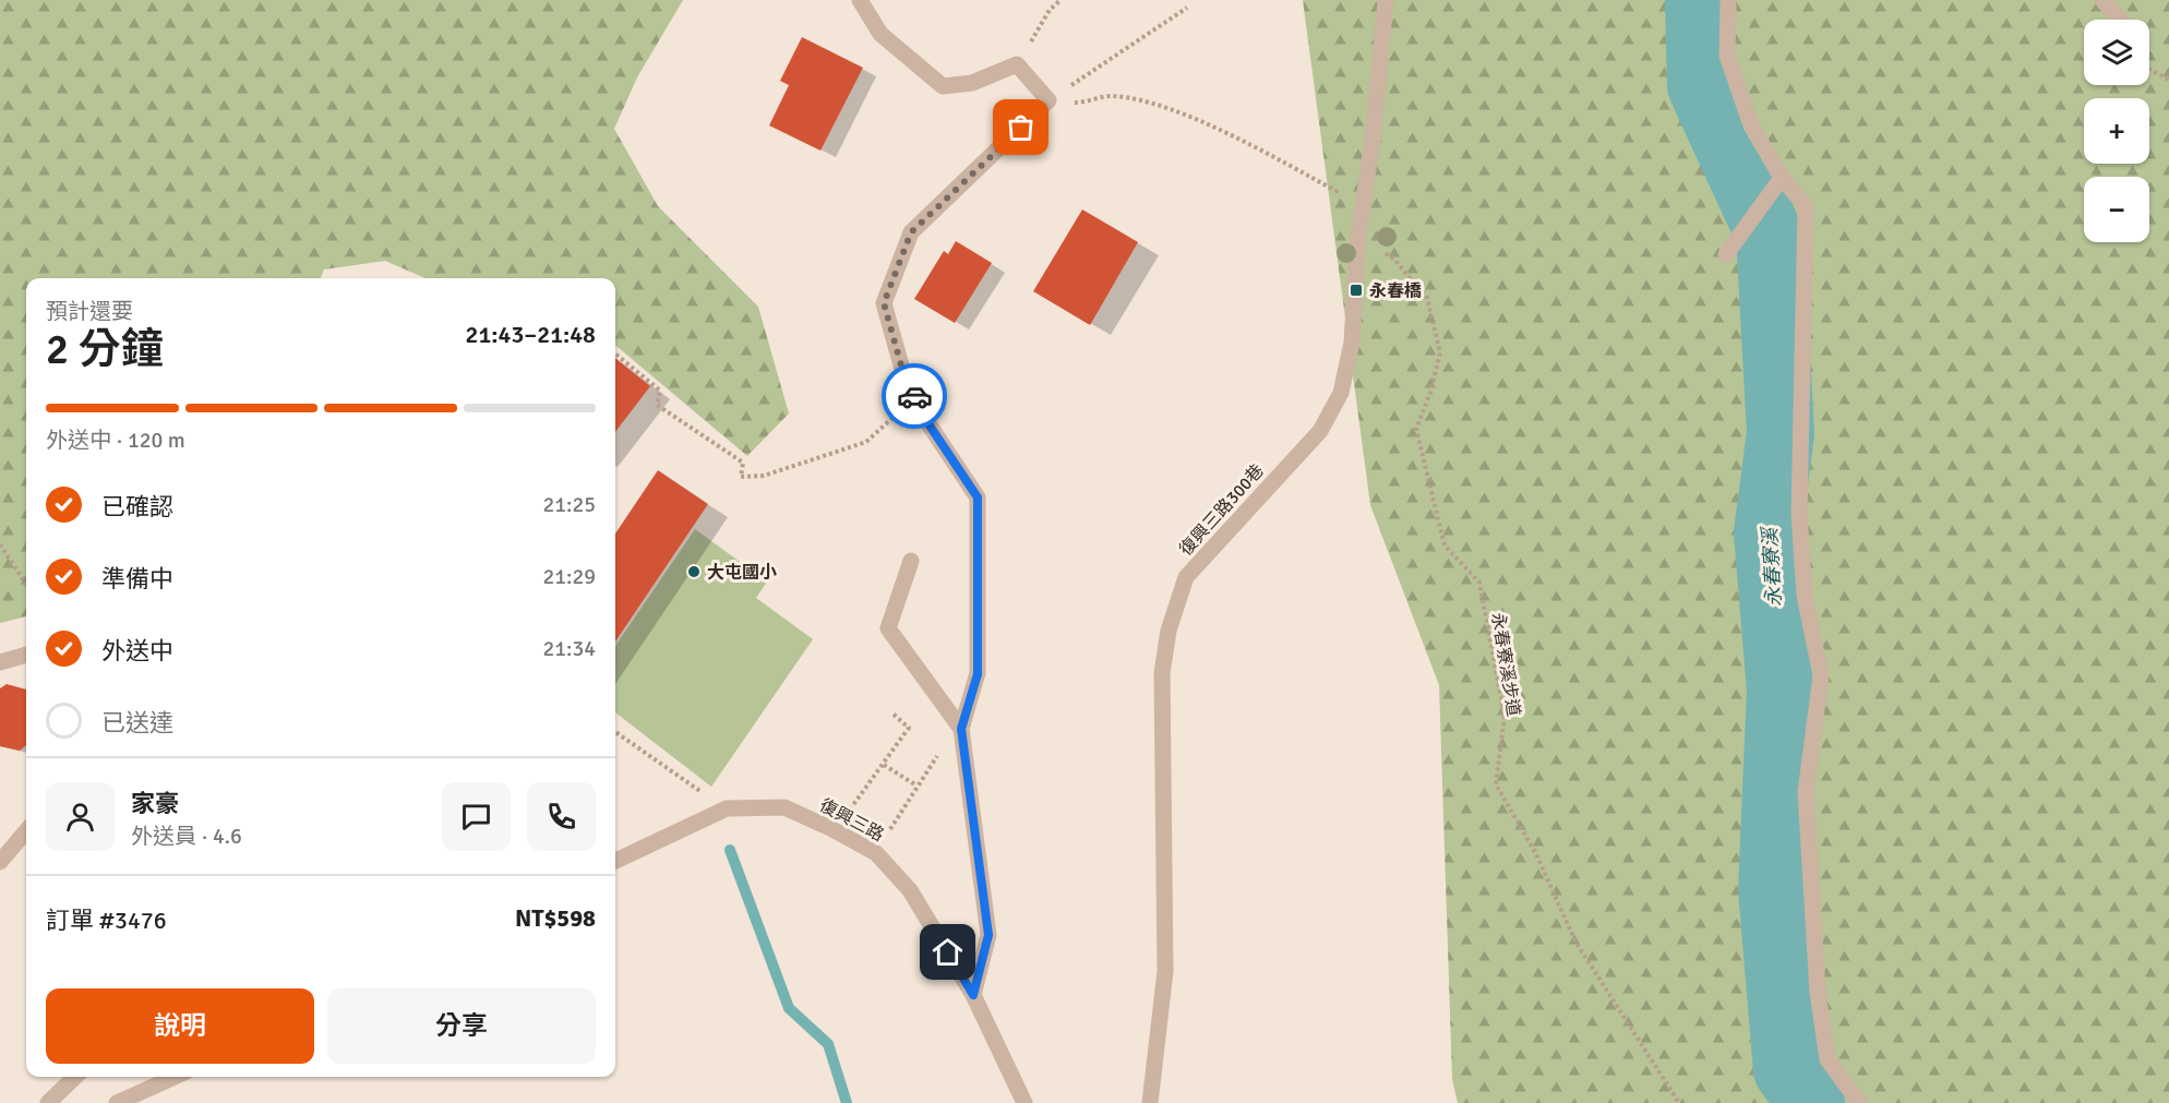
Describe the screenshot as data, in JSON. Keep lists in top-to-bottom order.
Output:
{
  "streets": {
    "street": ["復興三路300巷", "復興三路"],
    "path": ["永春寮溪步道"]
  },
  "crossings": [
    ["復興三路300巷", "永春寮溪步道"]
  ],
  "water": ["永春寮溪"],
  "places": {
    "transit": ["永春橋"],
    "other": ["大屯國小"]
  },
  "page": {
    "map_buttons": ["+", "−"],
    "heading": ["2 分鐘", "預計還要", "21:43–21:48"],
    "panel": [
      "家豪",
      "外送員 · 4.6",
      "訂單 #3476",
      "NT$598"
    ],
    "bar": "外送中 · 120 m",
    "list": [
      ["已確認", "21:25"],
      ["準備中", "21:29"],
      ["外送中", "21:34"],
      "已送達"
    ],
    "buttons": ["說明", "分享"]
  }
}
